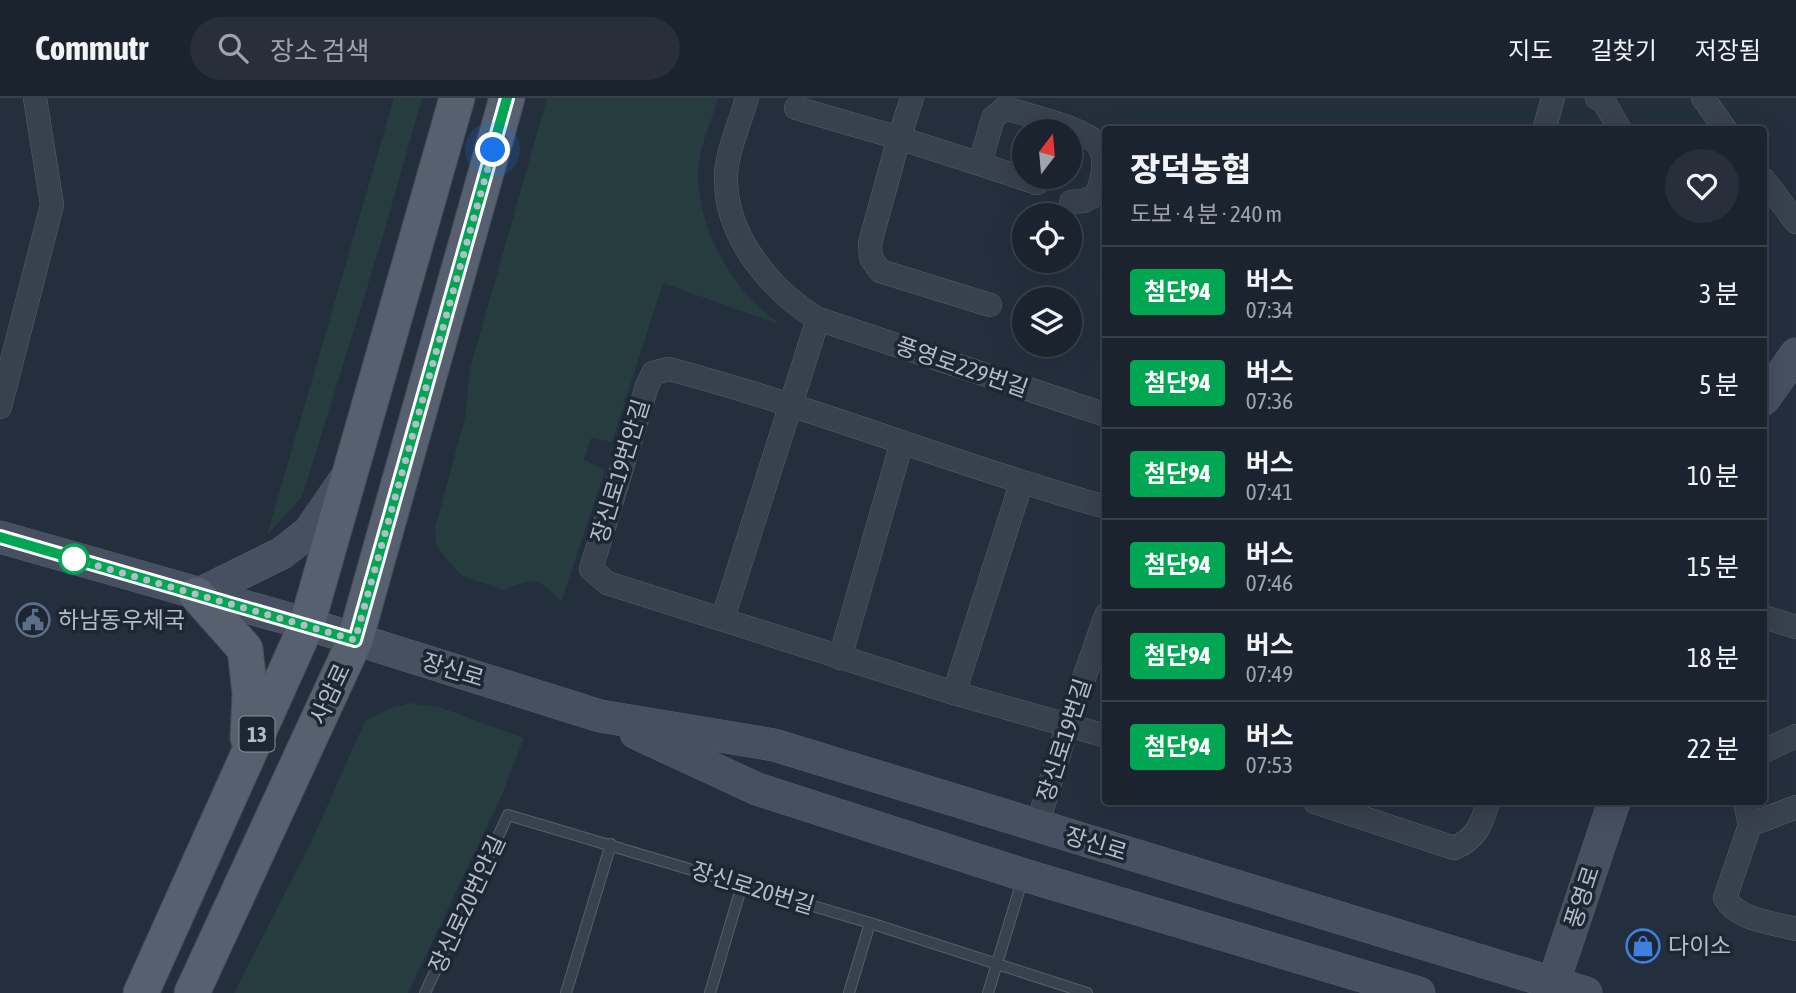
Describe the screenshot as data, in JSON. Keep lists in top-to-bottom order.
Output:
{
  "streets": {
    "main road": [
      "장신로",
      "사암로",
      "13",
      "풍영로"
    ],
    "street": ["풍영로229번길", "장신로19번안길", "장신로19번길"],
    "lane": ["장신로20번길", "장신로20번안길"]
  },
  "crossings": [
    ["장신로19번안길", "장신로19번길"],
    ["장신로", "사암로"],
    ["장신로", "13"],
    ["장신로", "장신로19번길"],
    ["장신로", "풍영로"],
    ["장신로20번길", "장신로20번안길"]
  ],
  "places": {
    "public building": ["하남동우체국"],
    "shop": ["다이소"]
  },
  "lines": ["bus line 첨단94"],
  "north": "top",
  "page": {
    "header": "Commutr",
    "search": "장소 검색",
    "nav": ["지도", "길찾기", "저장됨"],
    "heading": ["장덕농협", "도보 · 4 분 · 240 m"],
    "list": [
      {
        "mark": "첨단94",
        "name": "버스",
        "note": "07:34",
        "value": "3 분"
      },
      {
        "mark": "첨단94",
        "name": "버스",
        "note": "07:36",
        "value": "5 분"
      },
      {
        "mark": "첨단94",
        "name": "버스",
        "note": "07:41",
        "value": "10 분"
      },
      {
        "mark": "첨단94",
        "name": "버스",
        "note": "07:46",
        "value": "15 분"
      },
      {
        "mark": "첨단94",
        "name": "버스",
        "note": "07:49",
        "value": "18 분"
      },
      {
        "mark": "첨단94",
        "name": "버스",
        "note": "07:53",
        "value": "22 분"
      }
    ]
  }
}
